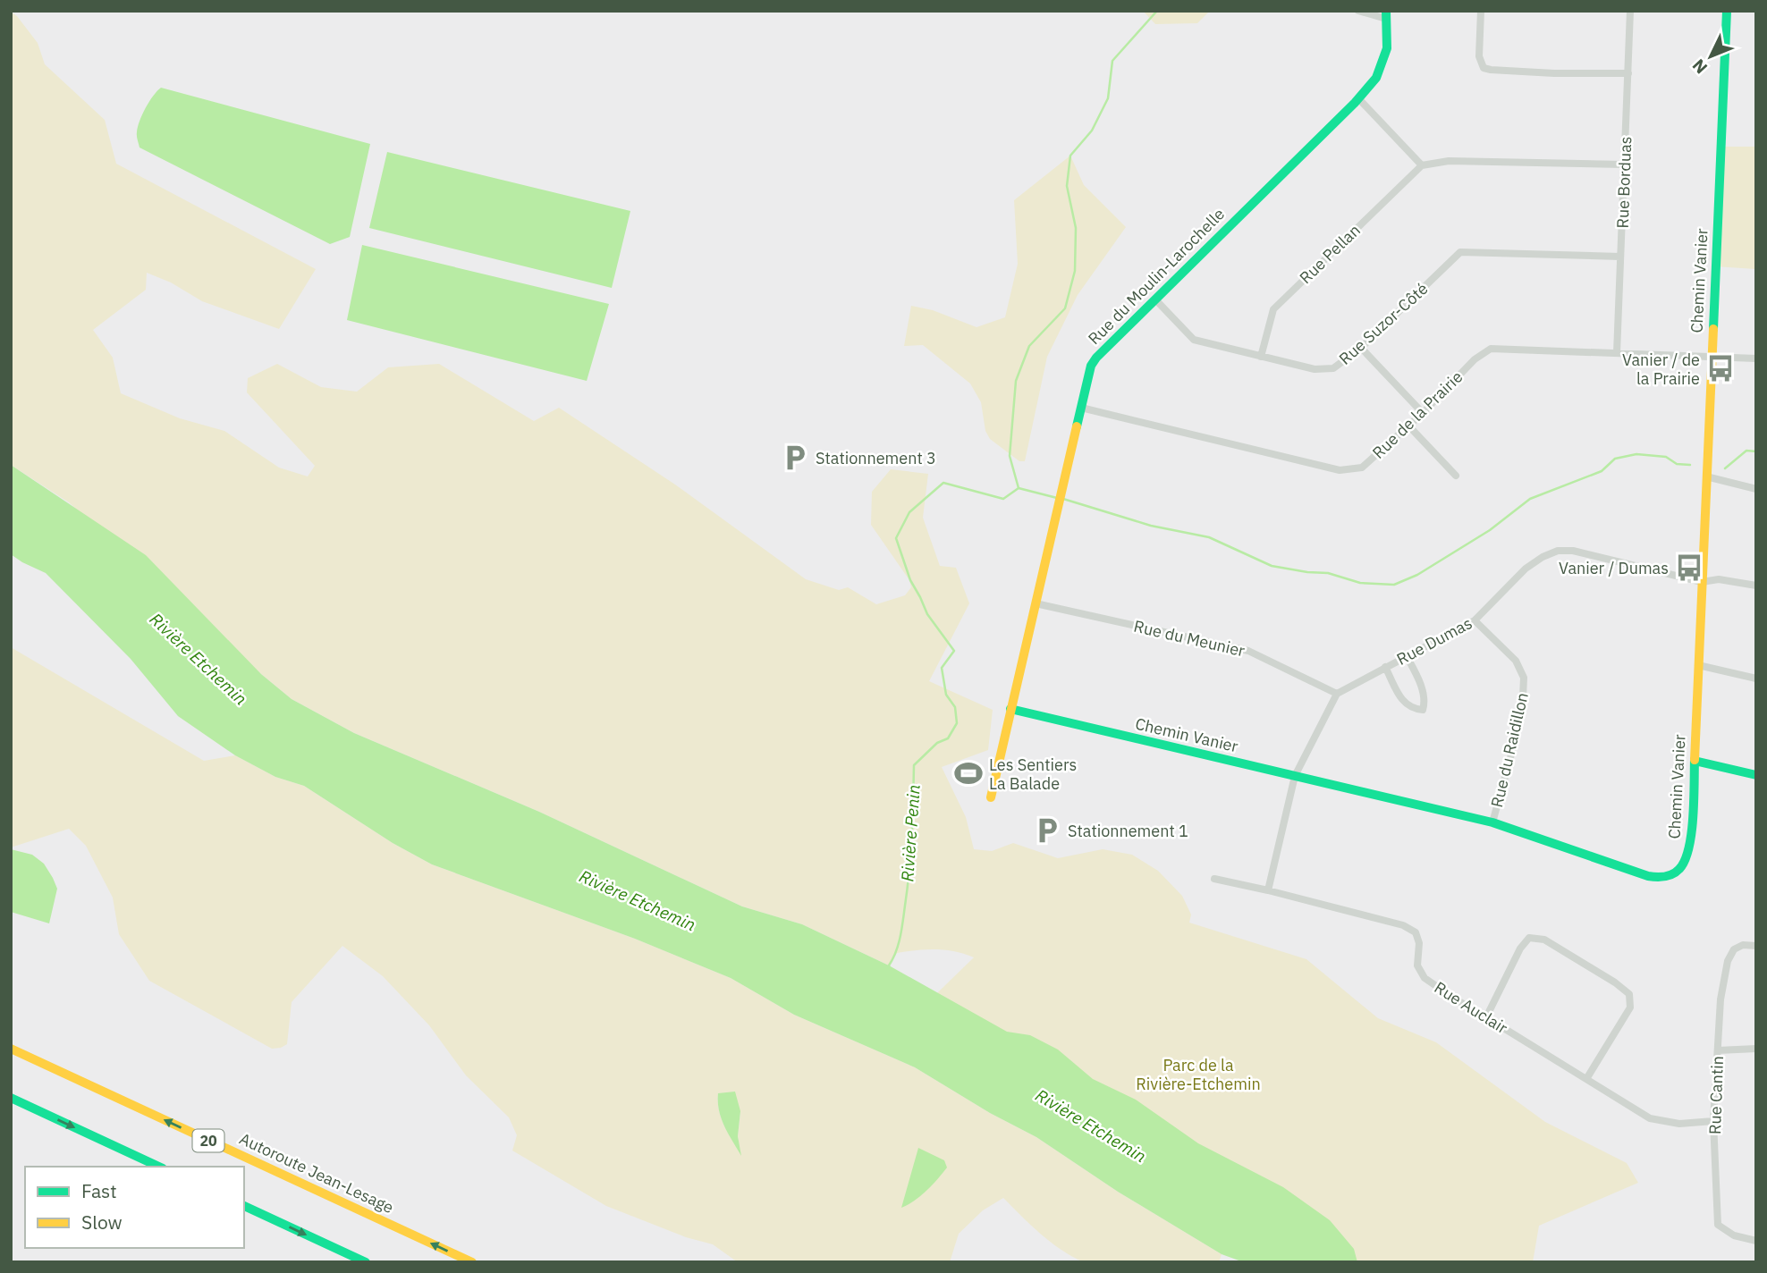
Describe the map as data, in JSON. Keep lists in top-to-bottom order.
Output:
{
  "streets": {
    "main road": [
      "Rue du Moulin-Larochelle",
      "Chemin Vanier",
      "20",
      "Autoroute Jean-Lesage"
    ],
    "street": [
      "Rue Borduas",
      "Rue Pellan",
      "Rue Suzor-Côté",
      "Rue de la Prairie",
      "Rue du Meunier",
      "Rue Dumas",
      "Rue du Raidillon",
      "Rue Auclair",
      "Rue Cantin"
    ]
  },
  "crossings": [
    ["Rue Borduas", "Rue Suzor-Côté"],
    ["Rue Borduas", "Rue de la Prairie"],
    ["Rue Pellan", "Rue Suzor-Côté"],
    ["Rue du Moulin-Larochelle", "Chemin Vanier"],
    ["Rue du Moulin-Larochelle", "Rue Suzor-Côté"],
    ["Rue du Moulin-Larochelle", "Rue de la Prairie"],
    ["Rue du Moulin-Larochelle", "Rue du Meunier"],
    ["Chemin Vanier", "Rue de la Prairie"],
    ["Chemin Vanier", "Rue Dumas"],
    ["Chemin Vanier", "Rue du Raidillon"],
    ["Rue du Meunier", "Rue Dumas"],
    ["Rue Dumas", "Rue du Raidillon"],
    ["Rue Auclair", "Rue Cantin"]
  ],
  "water": ["Rivière Etchemin", "Rivière Penin"],
  "parks": ["Parc de la Rivière-Etchemin"],
  "places": {
    "bus stop": ["Vanier / de la Prairie", "Vanier / Dumas"],
    "parking": ["Stationnement 3", "Stationnement 1"],
    "sports": ["Les Sentiers La Balade"]
  },
  "legend": ["Fast", "Slow"],
  "north": "bottom left"
}
